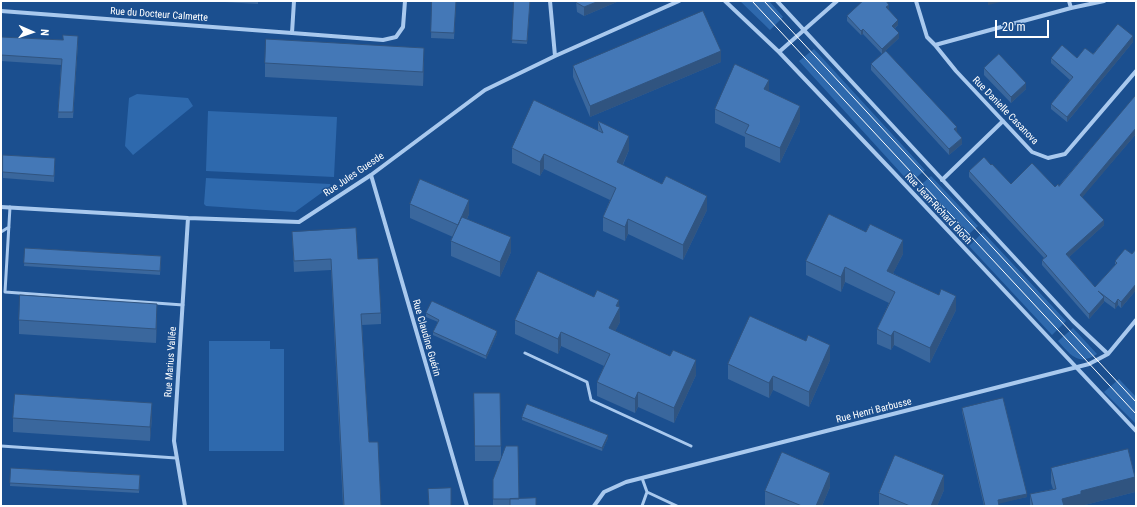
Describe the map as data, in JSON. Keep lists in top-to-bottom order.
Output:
{
  "streets": {
    "street": [
      "Rue du Docteur Calmette",
      "Rue Danielle Casanova",
      "Rue Jules Guesde",
      "Rue Jean-Richard Bloch",
      "Rue Claudine Guérin",
      "Rue Marius Vallée",
      "Rue Henri Barbusse"
    ]
  },
  "crossings": [
    ["Rue Jules Guesde", "Rue Claudine Guérin"],
    ["Rue Jules Guesde", "Rue Marius Vallée"],
    ["Rue Jean-Richard Bloch", "Rue Henri Barbusse"]
  ],
  "scale_bar": "20 m",
  "north": "right"
}
